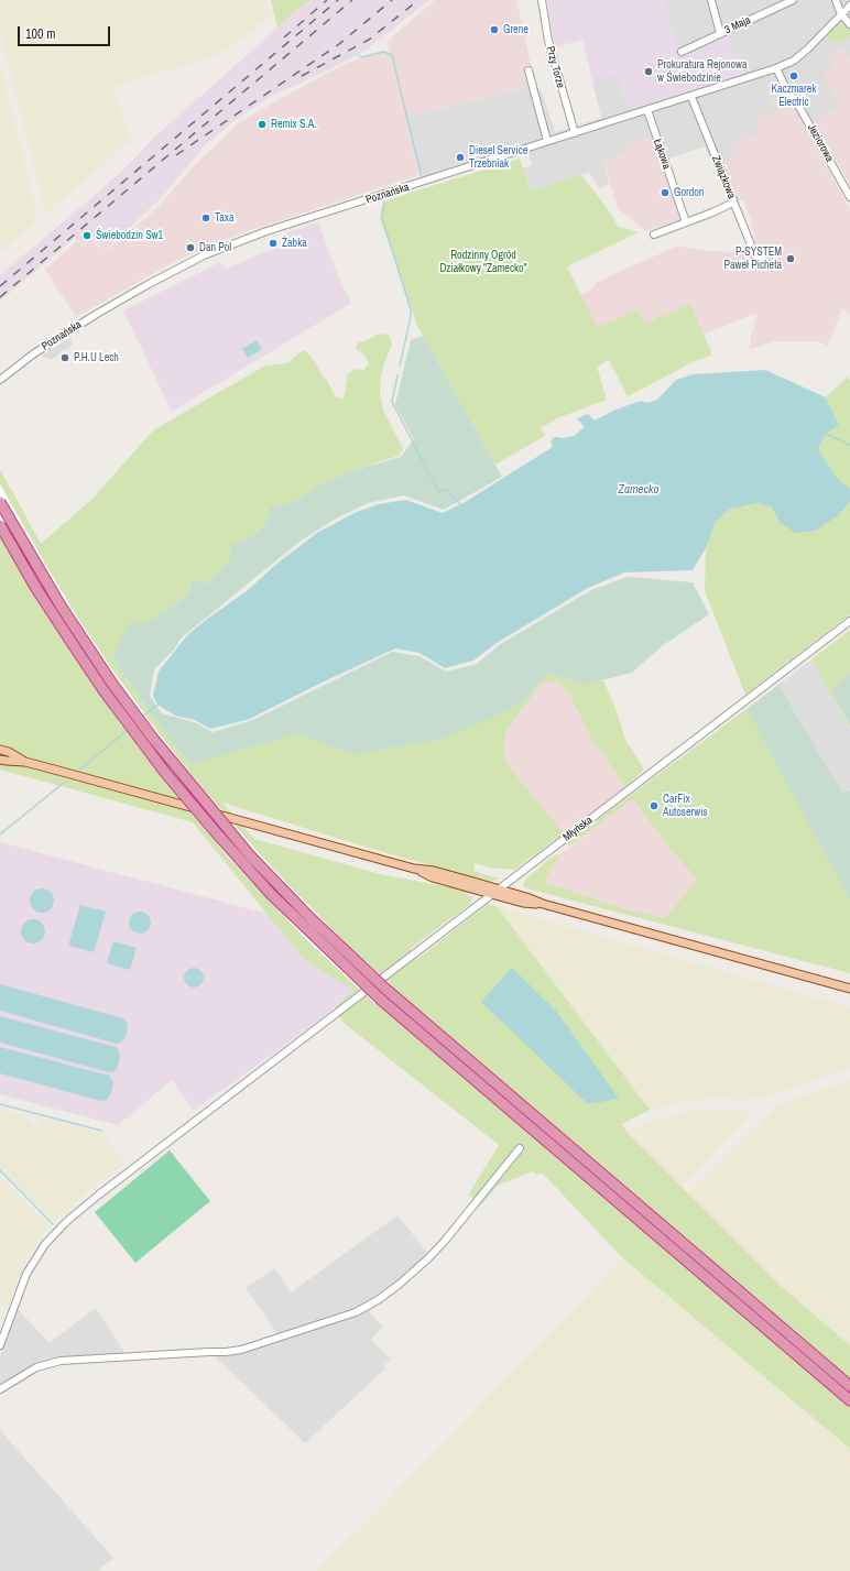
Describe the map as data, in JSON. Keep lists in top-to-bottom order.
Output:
{
  "streets": {
    "street": [
      "3 Maja",
      "Przy Torze",
      "Jeziorowa",
      "Łąkowa",
      "Związkowa",
      "Poznańska",
      "Młyńska"
    ]
  },
  "crossings": [
    ["Przy Torze", "Poznańska"],
    ["Jeziorowa", "Poznańska"],
    ["Łąkowa", "Poznańska"],
    ["Związkowa", "Poznańska"]
  ],
  "water": ["Zamecko"],
  "parks": ["Rodzinny Ogród Działkowy \"Zamecko\""],
  "places": [
    "Grene",
    "Prokuratura Rejonowa w Świebodzinie",
    "Kaczmarek Electric",
    "Remix S.A.",
    "Diesel Service Trzebniak",
    "Gordon",
    "Taxa",
    "Świebodzin Sw1",
    "Żabka",
    "Dan Pol",
    "P-SYSTEM Paweł Picheta",
    "P.H.U Lech",
    "CarFix Autoserwis"
  ],
  "scale_bar": "100 m"
}
